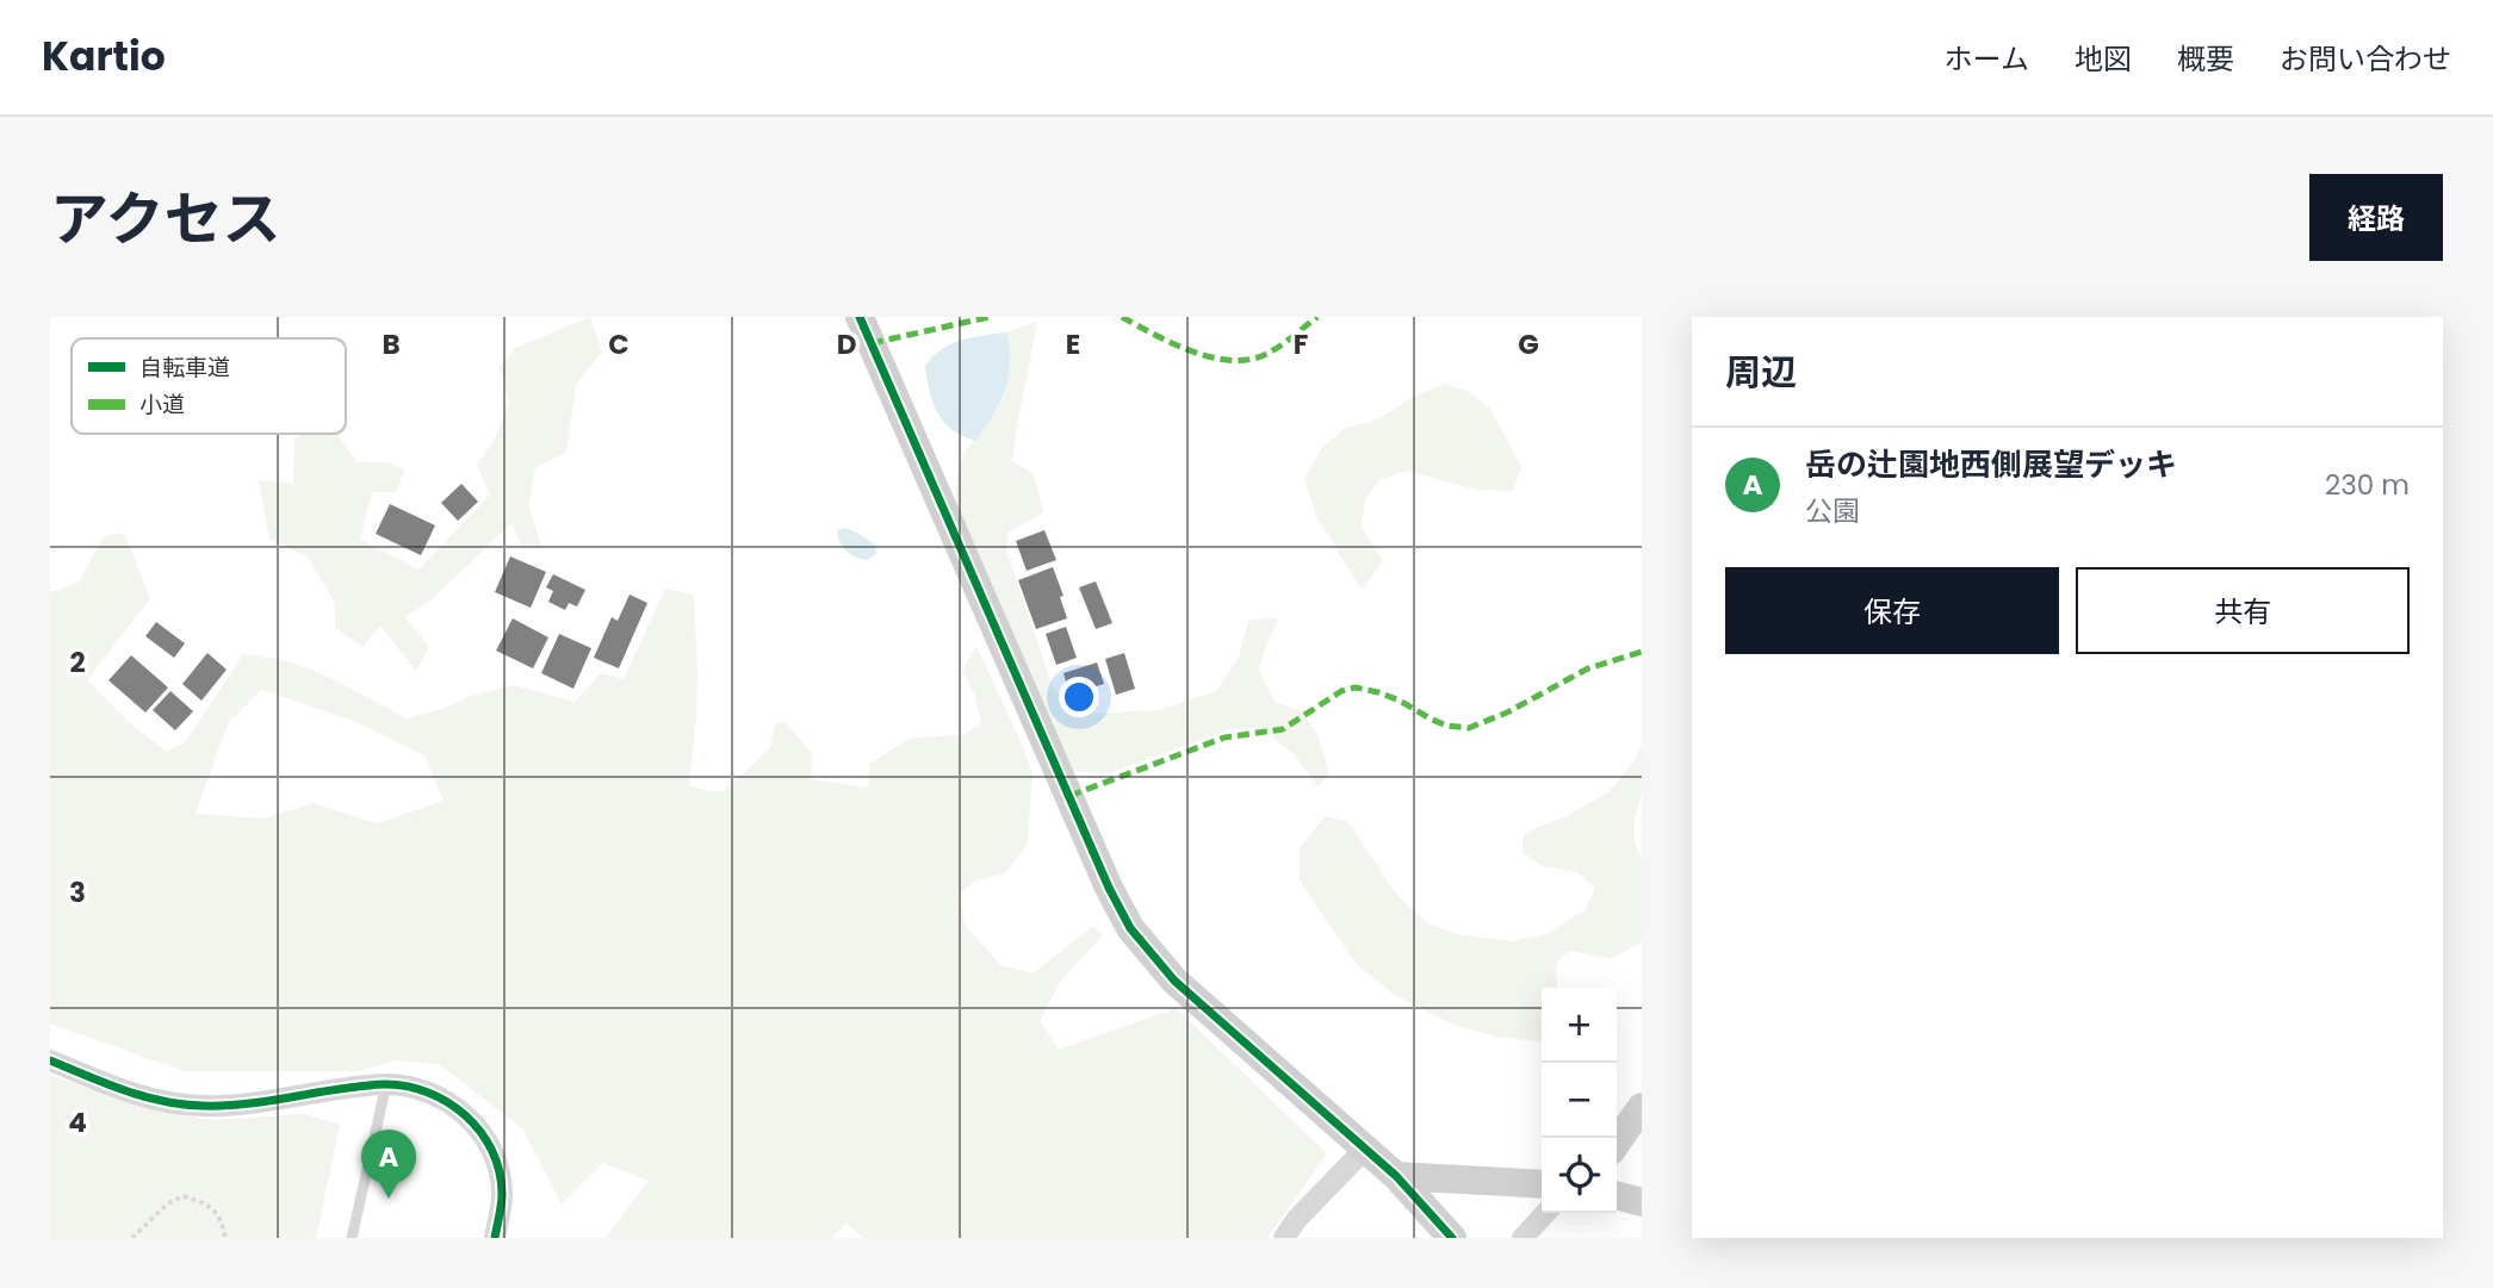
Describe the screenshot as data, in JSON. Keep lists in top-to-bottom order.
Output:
{
  "legend": ["自転車道", "小道"],
  "page": {
    "header": "Kartio",
    "nav": [
      "ホーム",
      "地図",
      "概要",
      "お問い合わせ"
    ],
    "title": "アクセス",
    "buttons": [
      "経路",
      ["保存", "共有"]
    ],
    "heading": "周辺",
    "list": [
      {
        "mark": "A",
        "name": "岳の辻園地西側展望デッキ",
        "note": "公園",
        "value": "230 m"
      }
    ],
    "map_buttons": ["+", "−"],
    "pins": "A"
  },
  "grid": {
    "columns": [
      "B",
      "C",
      "D",
      "E",
      "F",
      "G"
    ],
    "rows": ["2", "3", "4"]
  }
}
